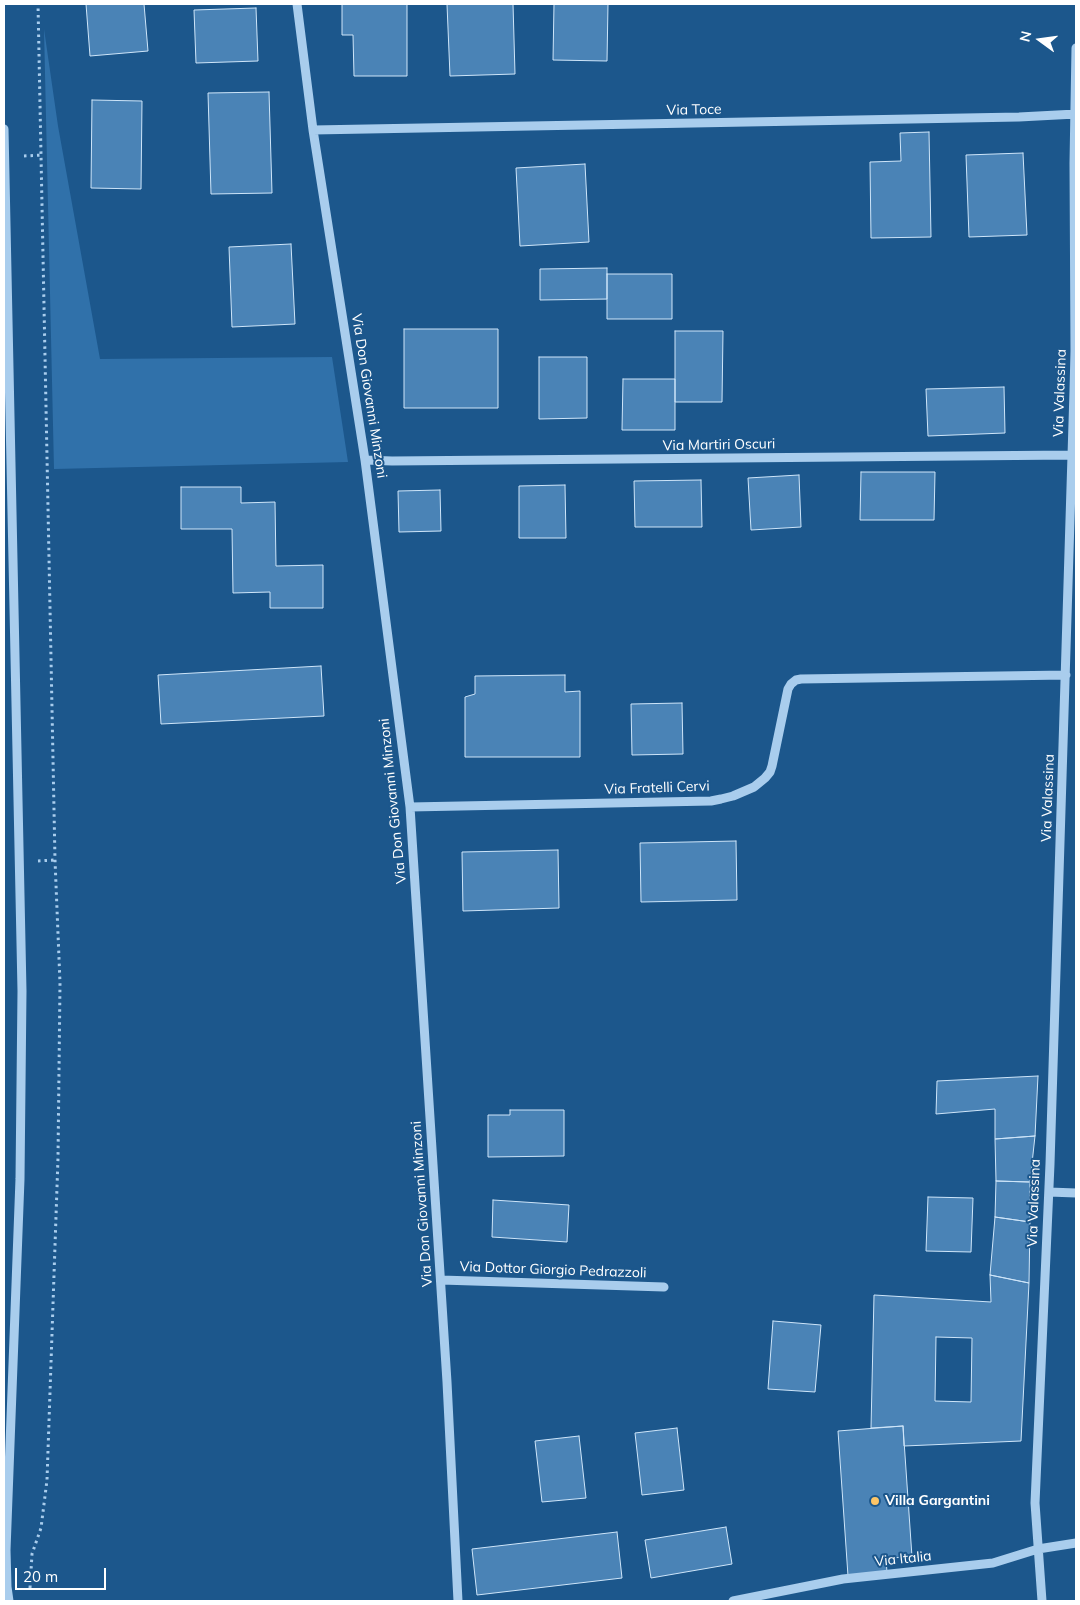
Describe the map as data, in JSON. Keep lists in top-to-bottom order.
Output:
{
  "streets": {
    "street": [
      "Via Toce",
      "Via Valassina",
      "Via Don Giovanni Minzoni",
      "Via Martiri Oscuri",
      "Via Fratelli Cervi",
      "Via Dottor Giorgio Pedrazzoli",
      "Via Italia"
    ]
  },
  "crossings": [
    ["Via Toce", "Via Valassina"],
    ["Via Toce", "Via Don Giovanni Minzoni"],
    ["Via Valassina", "Via Martiri Oscuri"],
    ["Via Valassina", "Via Fratelli Cervi"],
    ["Via Valassina", "Via Italia"],
    ["Via Don Giovanni Minzoni", "Via Martiri Oscuri"],
    ["Via Don Giovanni Minzoni", "Via Fratelli Cervi"],
    ["Via Don Giovanni Minzoni", "Via Dottor Giorgio Pedrazzoli"]
  ],
  "places": ["Villa Gargantini"],
  "scale_bar": "20 m",
  "north": "left"
}
